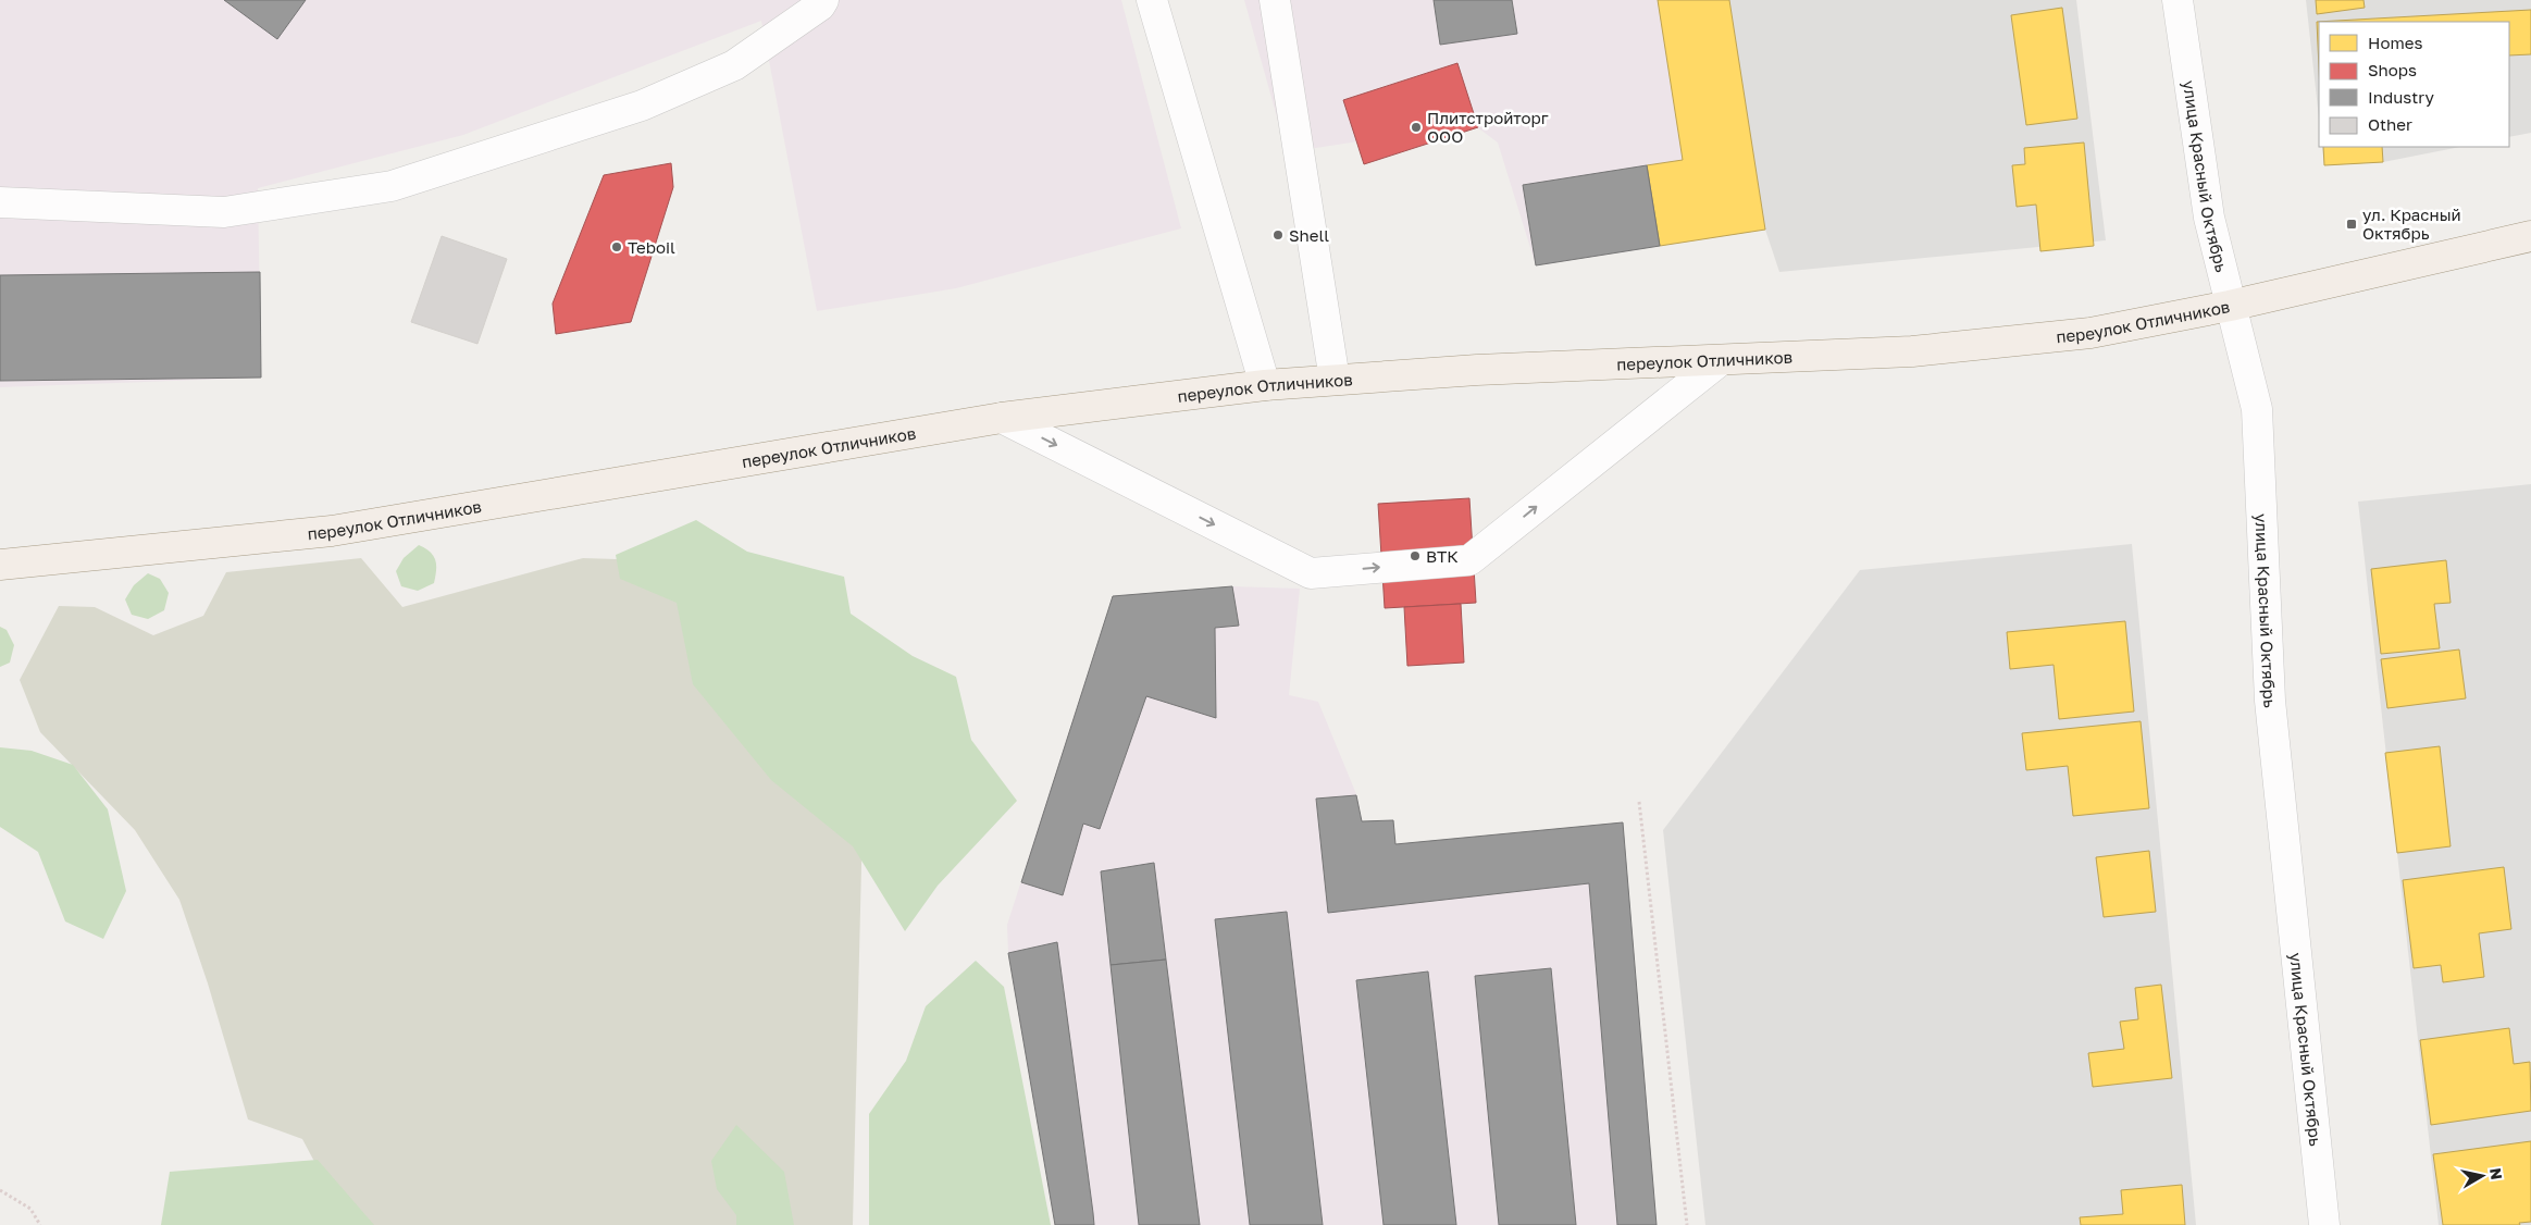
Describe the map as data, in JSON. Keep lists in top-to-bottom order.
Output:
{
  "streets": {
    "main road": ["переулок Отличников"],
    "street": ["улица Красный Октябрь"]
  },
  "crossings": [
    ["улица Красный Октябрь", "переулок Отличников"]
  ],
  "places": {
    "other": [
      "Плитстройторг ООО",
      "Shell",
      "Teboil",
      "ВТК"
    ],
    "transit": ["ул. Красный Октябрь"]
  },
  "legend": [
    "Homes",
    "Shops",
    "Industry",
    "Other"
  ],
  "north": "right"
}
